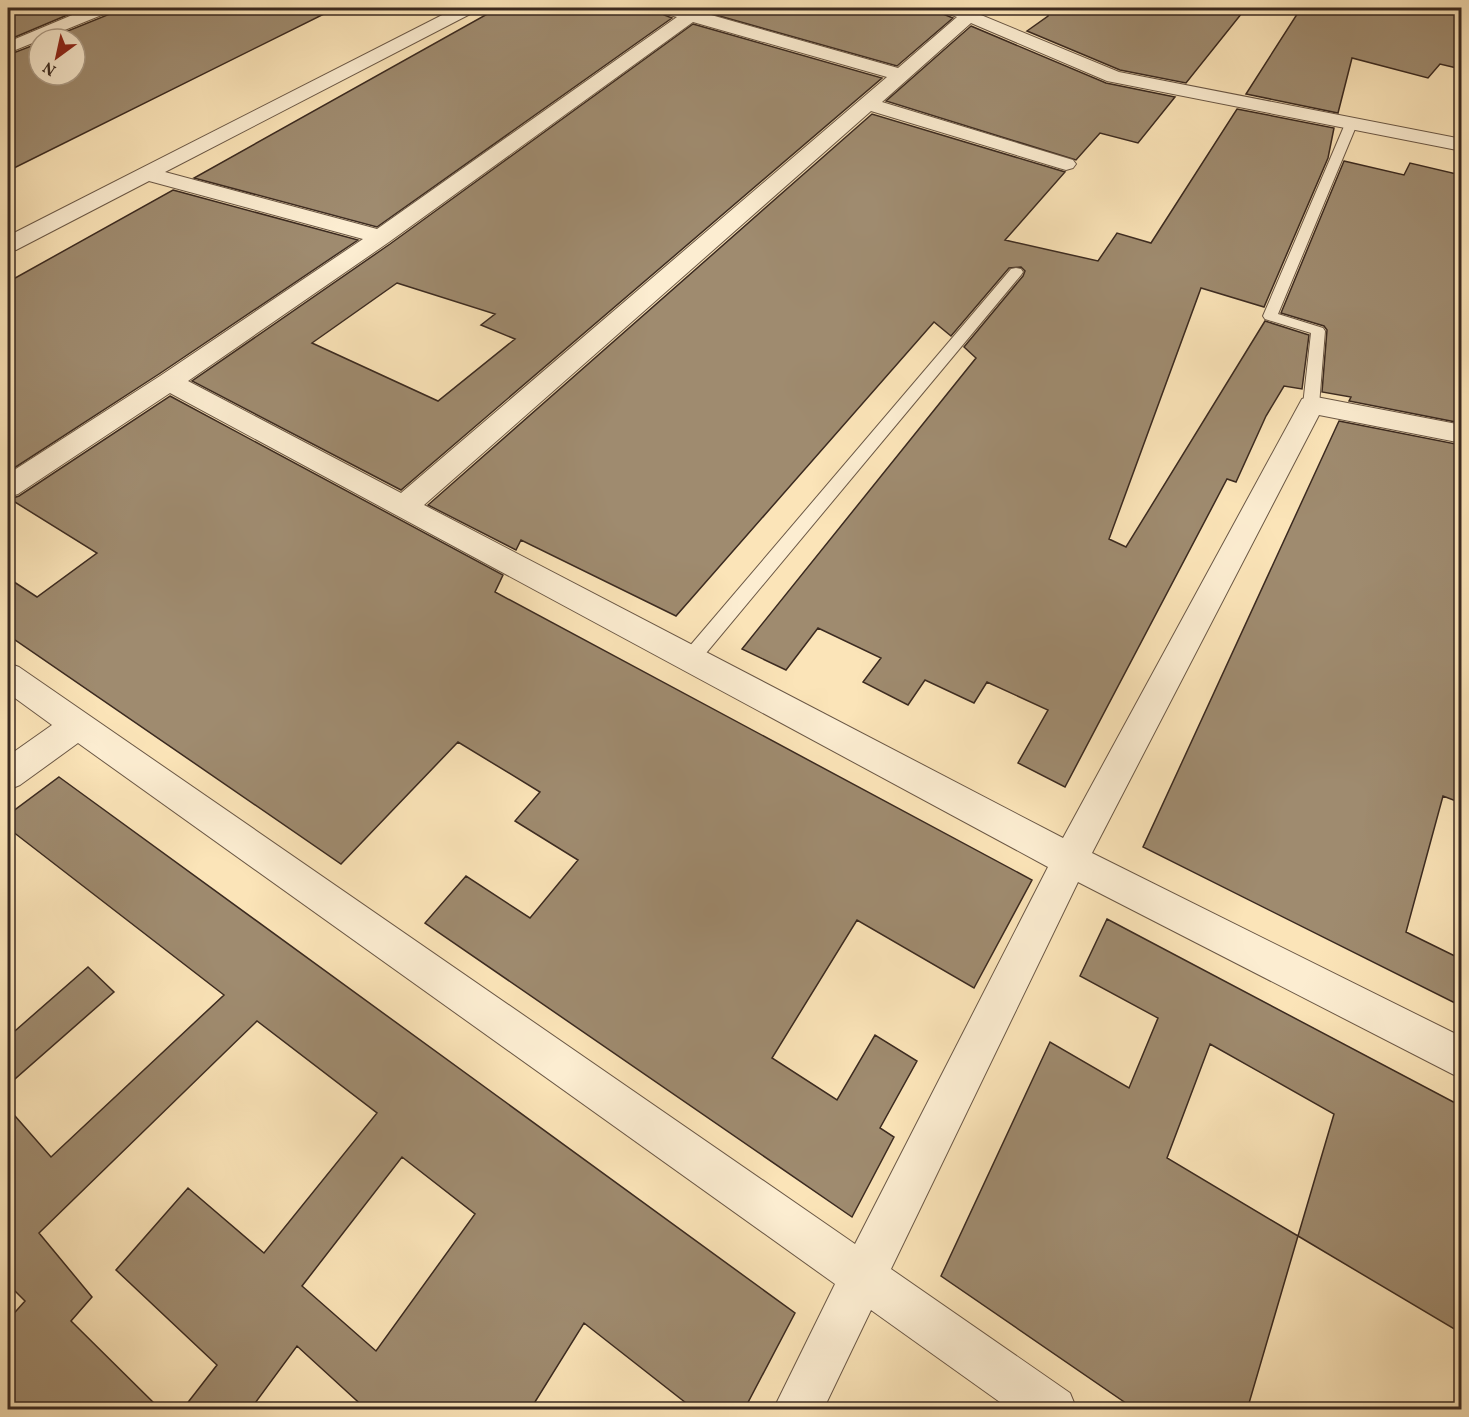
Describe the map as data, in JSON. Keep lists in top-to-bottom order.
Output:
{
  "north": "bottom left"
}
